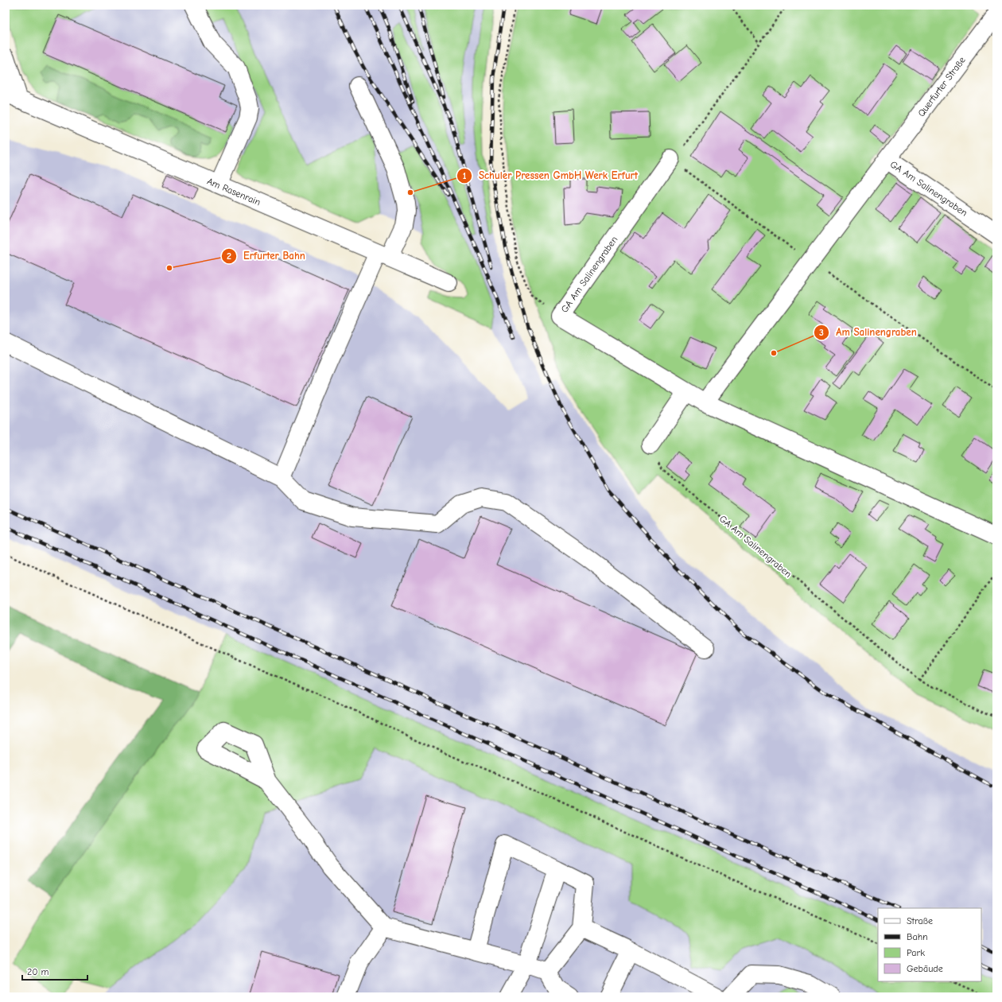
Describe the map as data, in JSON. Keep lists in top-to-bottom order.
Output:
{
  "streets": {
    "street": ["Querfurter Straße", "GA Am Salinengraben", "Am Rasenrain"]
  },
  "crossings": [
    ["Querfurter Straße", "GA Am Salinengraben"]
  ],
  "places": ["Schuler Pressen GmbH Werk Erfurt", "Erfurter Bahn", "Am Salinengraben"],
  "legend": [
    "Straße",
    "Bahn",
    "Park",
    "Gebäude"
  ],
  "scale_bar": "20 m"
}
